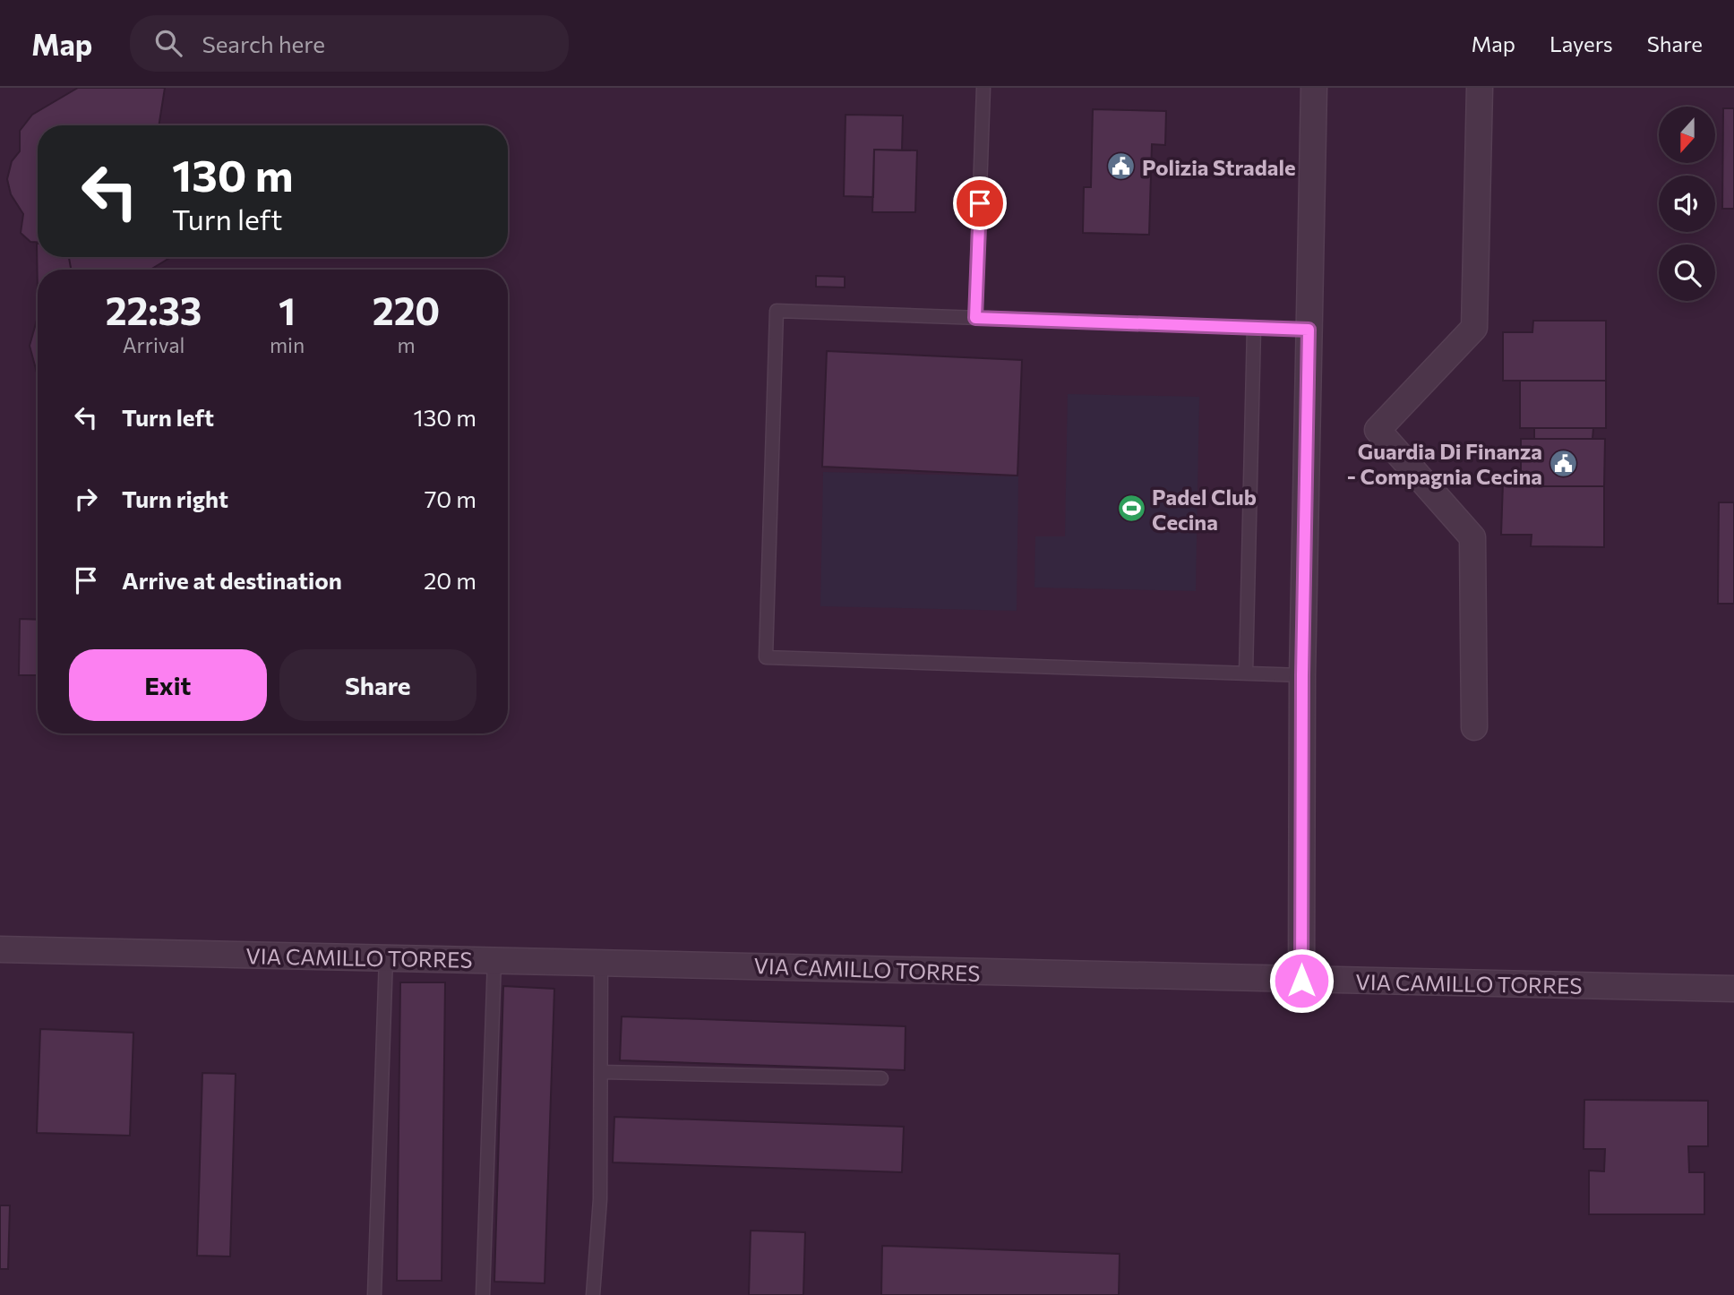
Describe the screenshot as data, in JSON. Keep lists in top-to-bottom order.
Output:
{
  "streets": {
    "street": ["VIA CAMILLO TORRES"]
  },
  "places": {
    "public building": ["Polizia Stradale", "Guardia Di Finanza - Compagnia Cecina"],
    "sports": ["Padel Club Cecina"]
  },
  "north": "bottom",
  "page": {
    "header": "Map",
    "search": "Search here",
    "nav": ["Map", "Layers", "Share"],
    "turn": ["130 m", "Turn left"],
    "eta": [
      "22:33",
      "Arrival",
      "1",
      "min",
      "220",
      "m"
    ],
    "list": [
      {
        "name": "Turn left",
        "value": "130 m"
      },
      {
        "name": "Turn right",
        "value": "70 m"
      },
      {
        "name": "Arrive at destination",
        "value": "20 m"
      }
    ],
    "buttons": ["Exit", "Share"]
  }
}
